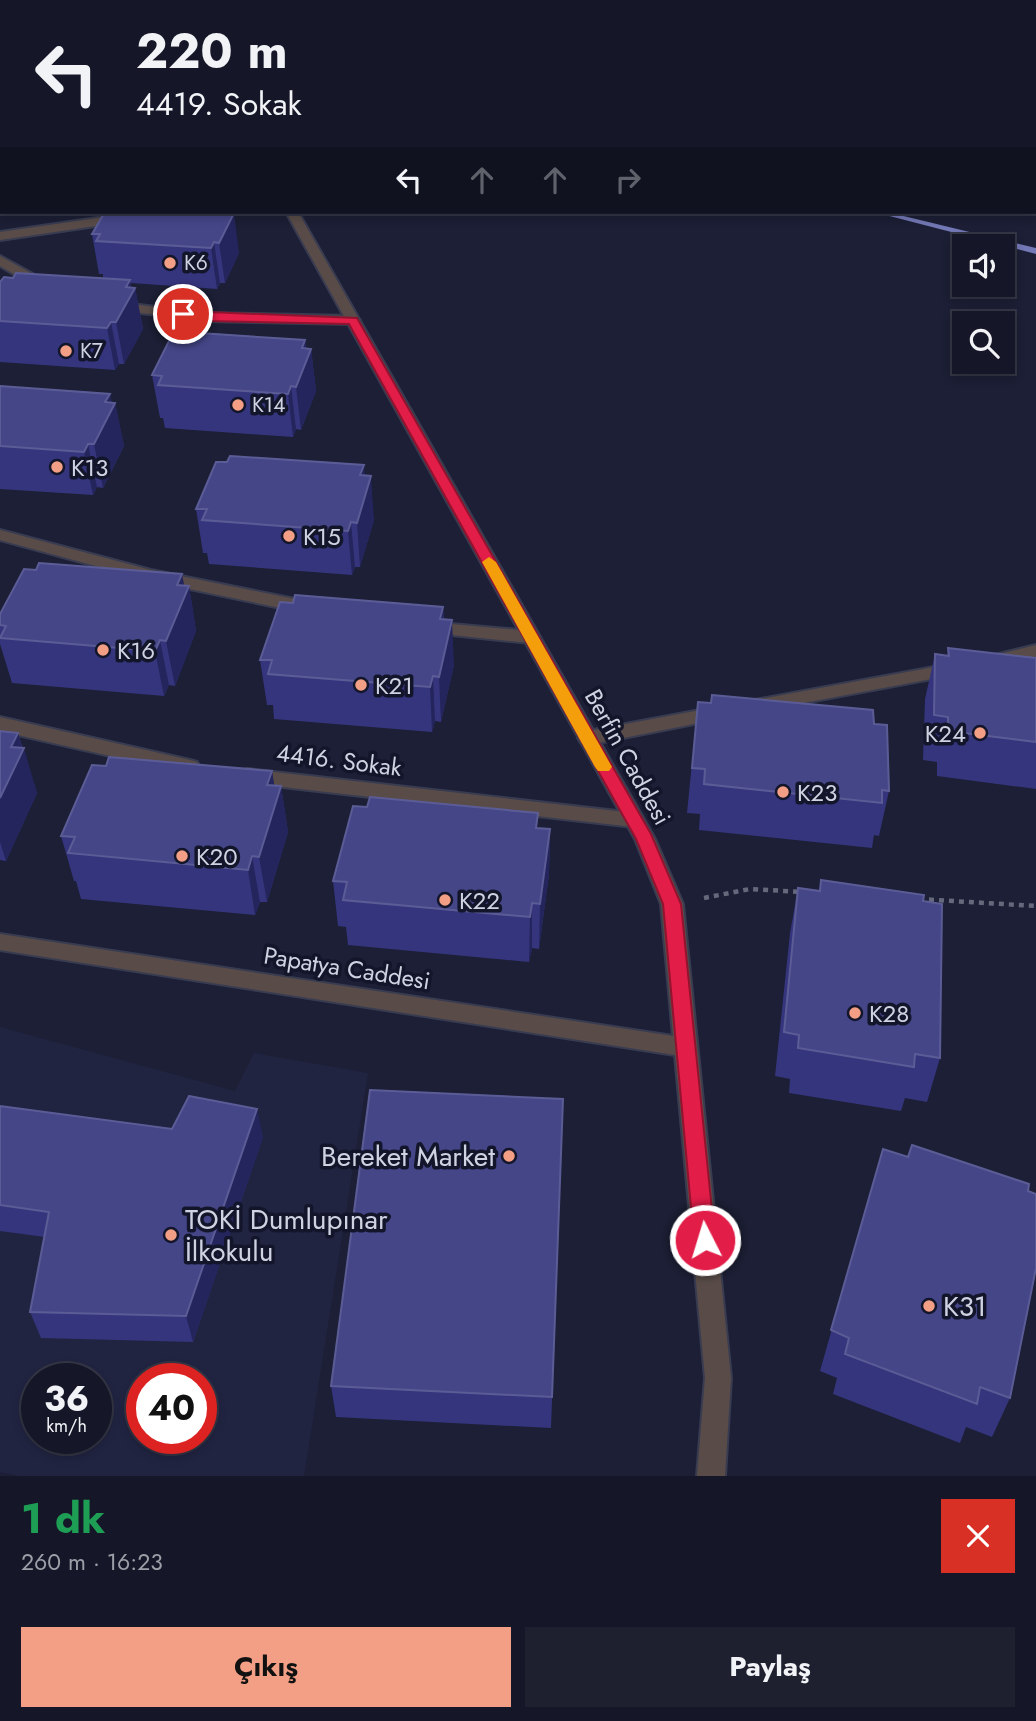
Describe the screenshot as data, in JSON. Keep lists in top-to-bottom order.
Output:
{
  "streets": {
    "street": ["Berfin Caddesi", "4416. Sokak", "Papatya Caddesi"]
  },
  "crossings": [
    ["Berfin Caddesi", "4416. Sokak"],
    ["Berfin Caddesi", "Papatya Caddesi"]
  ],
  "places": [
    "K6",
    "K7",
    "K14",
    "K13",
    "K15",
    "K16",
    "K21",
    "K24",
    "K23",
    "K20",
    "K22",
    "K28",
    "Bereket Market",
    "TOKİ Dumlupınar İlkokulu",
    "K31"
  ],
  "page": {
    "turn": ["220 m", "4419. Sokak"],
    "speed": "36 km/h",
    "limit": "40",
    "heading": ["1 dk", "260 m · 16:23"],
    "buttons": ["Çıkış", "Paylaş"]
  }
}
